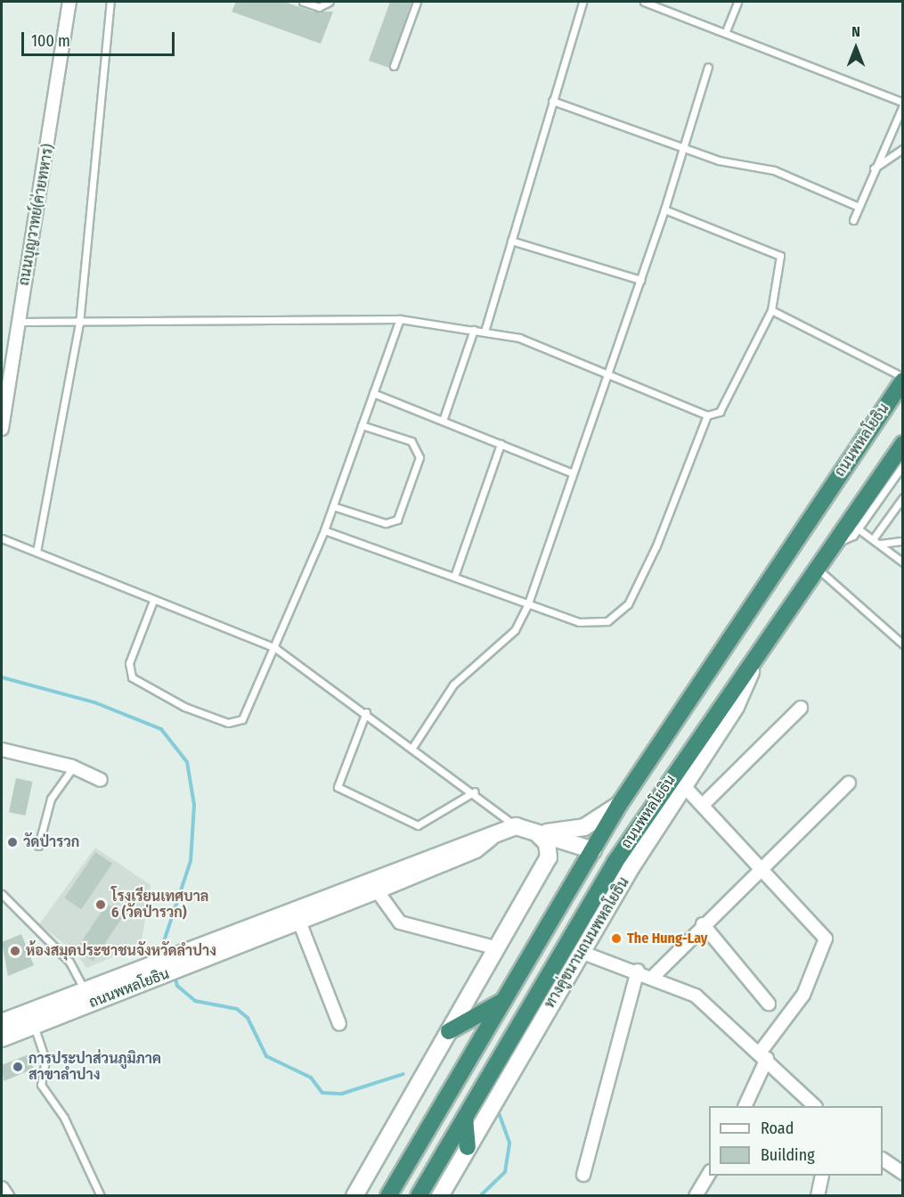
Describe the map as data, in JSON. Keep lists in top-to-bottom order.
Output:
{
  "streets": {
    "highway": ["ถนนพหลโยธิน"],
    "main road": ["ทางคู่ขนานถนนพหลโยธิน"],
    "street": ["ถนนบุญวาทย์(ค่ายทหาร)"]
  },
  "crossings": [
    ["ถนนพหลโยธิน", "ทางคู่ขนานถนนพหลโยธิน"]
  ],
  "places": [
    "วัดป่ารวก",
    "โรงเรียนเทศบาล 6 (วัดป่ารวก)",
    "The Hung-Lay",
    "ห้องสมุดประชาชนจังหวัดลำปาง",
    "การประปาส่วนภูมิภาค สาขาลำปาง"
  ],
  "legend": ["Road", "Building"],
  "scale_bar": "100 m",
  "north": "top"
}
